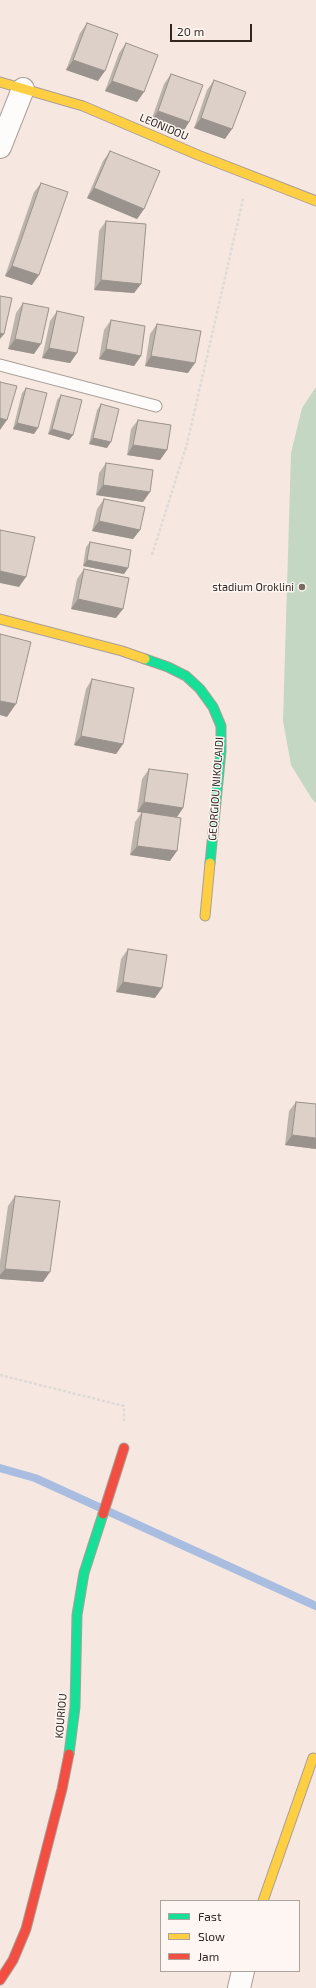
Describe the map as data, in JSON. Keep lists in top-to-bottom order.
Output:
{
  "streets": {
    "street": ["LEONIDOU", "GEORGIOU NIKOLAIDI", "KOURIOU"]
  },
  "places": ["stadium Oroklini"],
  "legend": ["Fast", "Slow", "Jam"],
  "scale_bar": "20 m"
}
